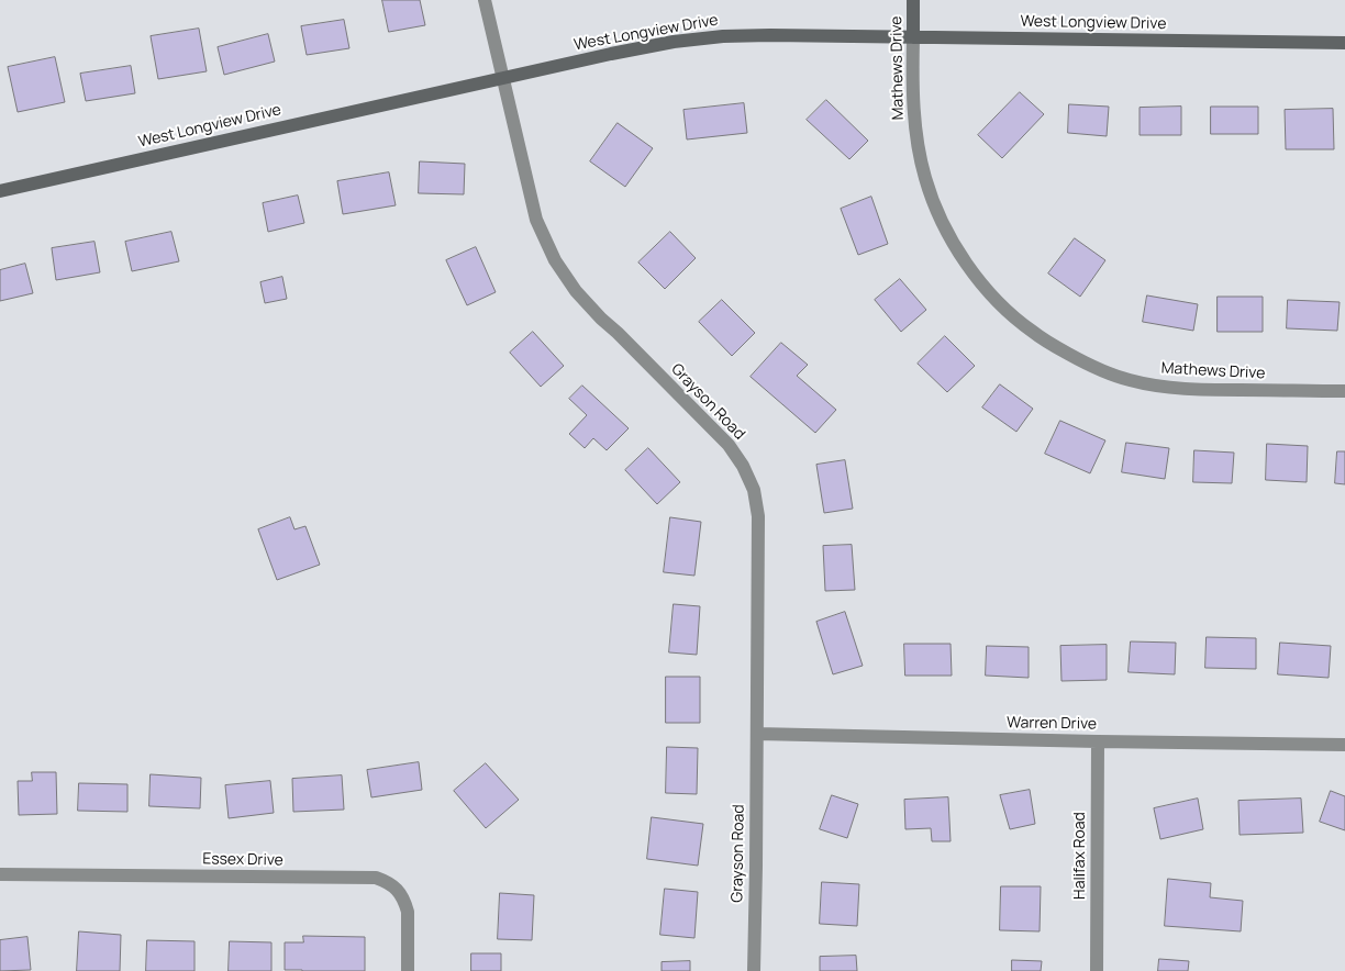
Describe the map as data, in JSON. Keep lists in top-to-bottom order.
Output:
{
  "streets": {
    "street": [
      "West Longview Drive",
      "Mathews Drive",
      "Grayson Road",
      "Warren Drive",
      "Halifax Road",
      "Essex Drive"
    ]
  },
  "crossings": [
    ["West Longview Drive", "Mathews Drive"],
    ["West Longview Drive", "Grayson Road"],
    ["Grayson Road", "Warren Drive"],
    ["Warren Drive", "Halifax Road"]
  ]
}
